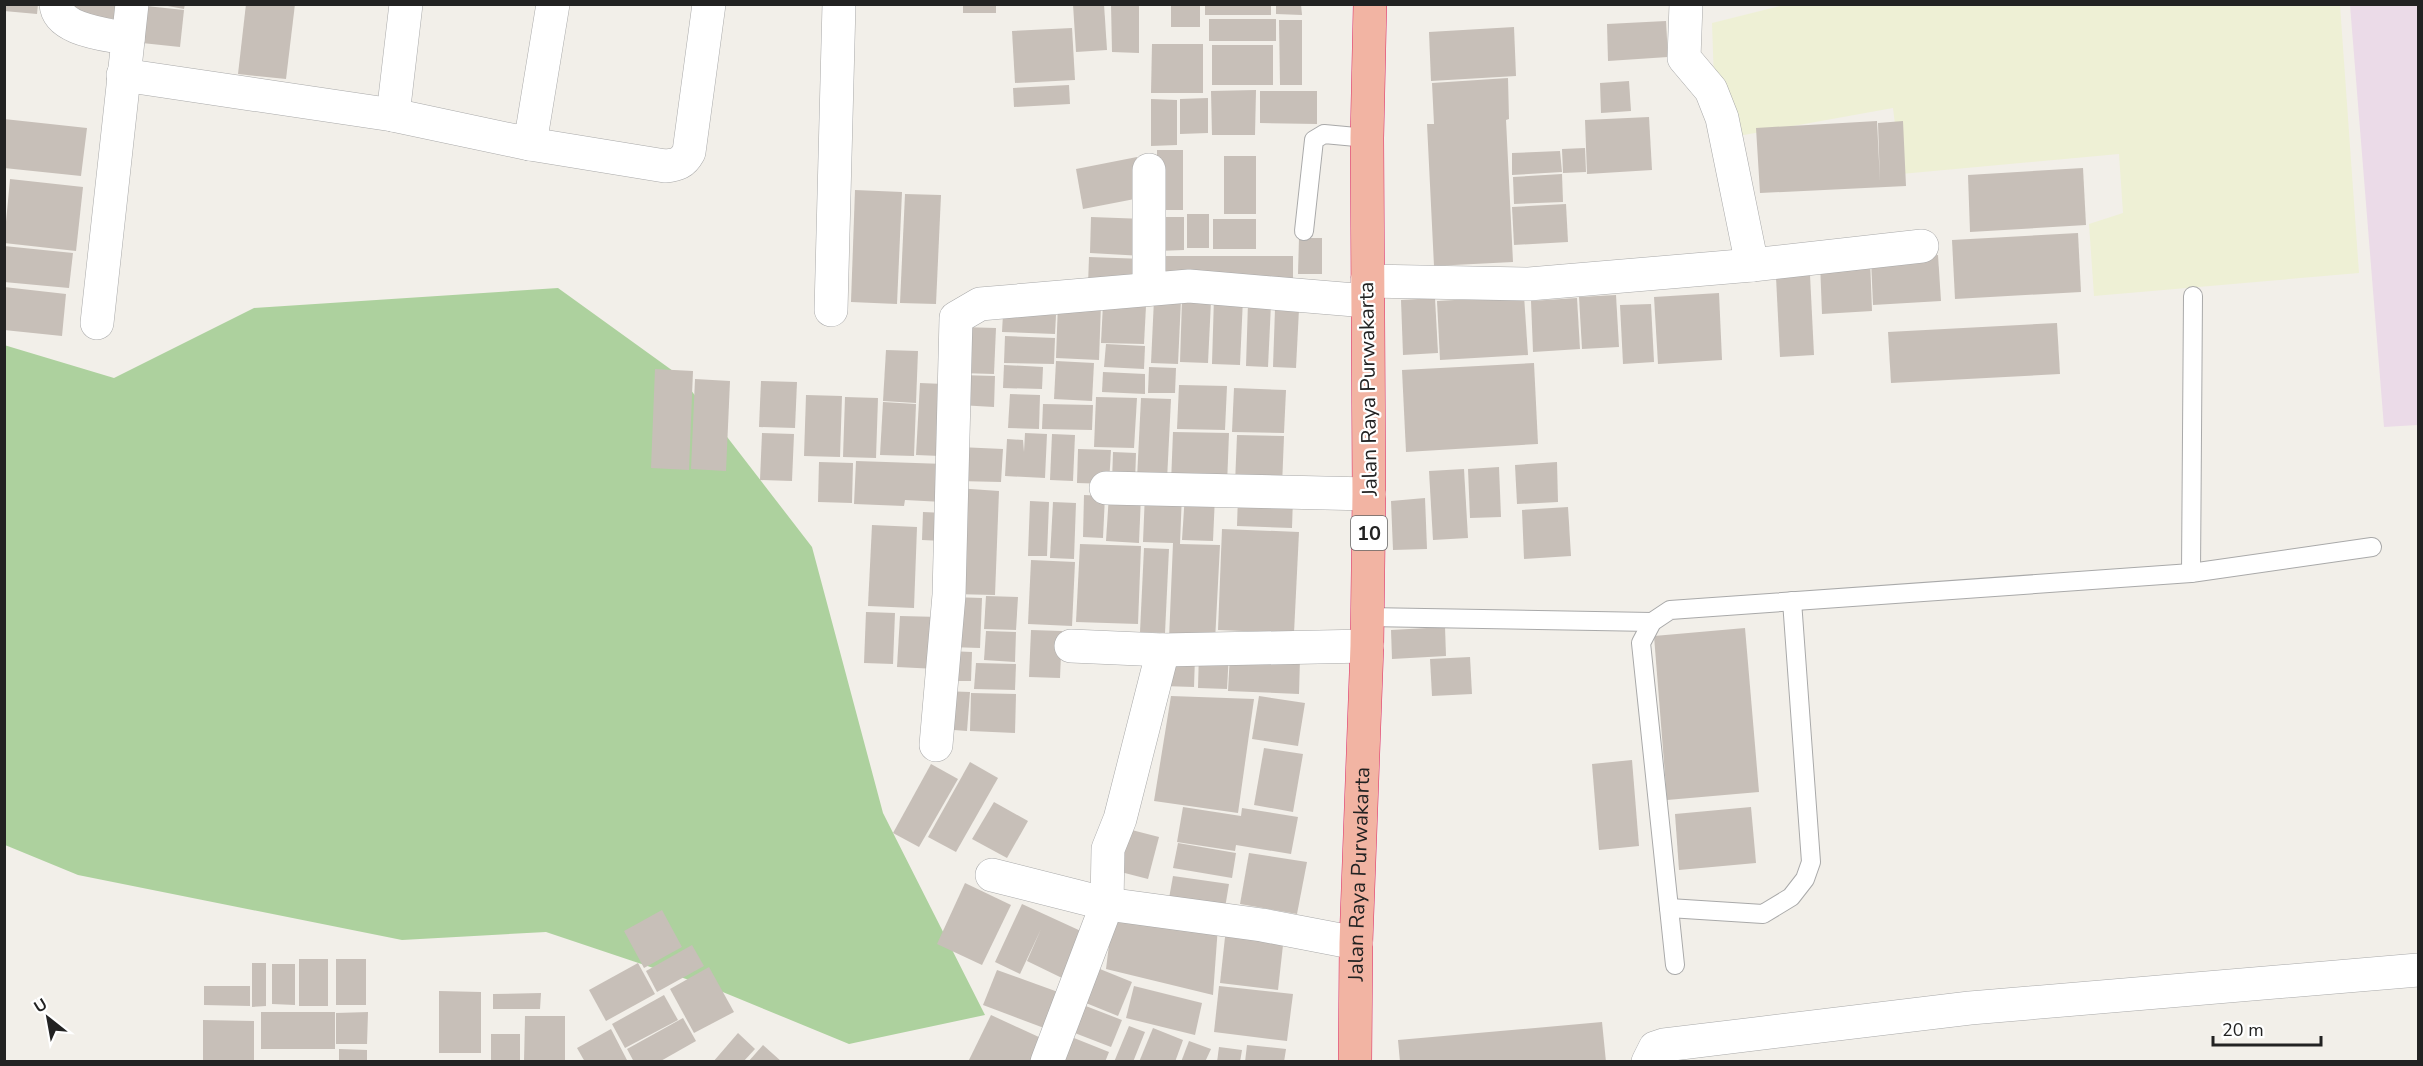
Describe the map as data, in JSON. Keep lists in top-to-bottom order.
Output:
{
  "streets": {
    "highway": ["Jalan Raya Purwakarta", "10"]
  },
  "scale_bar": "20 m",
  "north": "top left"
}
